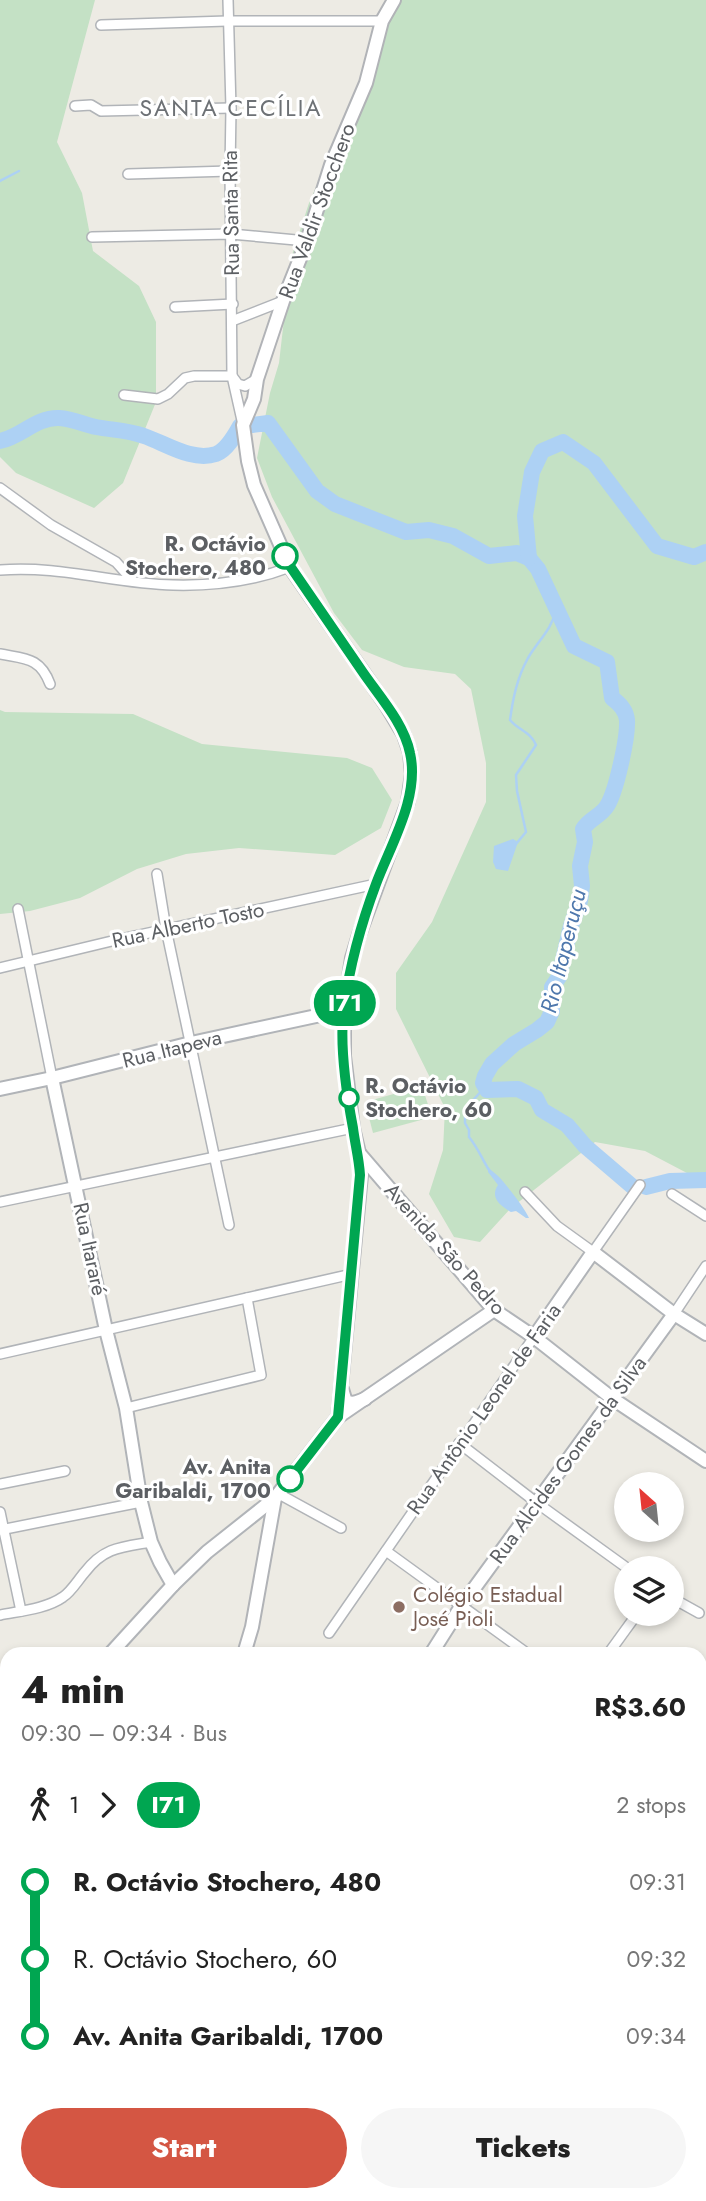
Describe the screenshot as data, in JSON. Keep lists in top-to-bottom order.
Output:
{
  "streets": {
    "street": [
      "Rua Valdir Stocchero",
      "Rua Santa Rita",
      "Rua Alberto Tosto",
      "Rua Itapeva",
      "Rua Itararé",
      "Avenida São Pedro",
      "Rua Antônio Leonel de Faria",
      "Rua Alcides Gomes da Silva"
    ]
  },
  "crossings": [
    ["Rua Valdir Stocchero", "Rua Santa Rita"],
    ["Rua Alberto Tosto", "Rua Itararé"],
    ["Rua Itapeva", "Rua Itararé"],
    ["Avenida São Pedro", "Rua Antônio Leonel de Faria"],
    ["Avenida São Pedro", "Rua Alcides Gomes da Silva"]
  ],
  "districts": ["SANTA CECÍLIA"],
  "water": ["Rio Itaperuçu"],
  "places": [
    "R. Octávio Stochero, 480",
    "R. Octávio Stochero, 60",
    "Av. Anita Garibaldi, 1700",
    "Colégio Estadual José Pioli"
  ],
  "lines": ["bus line I71"],
  "north": "top left",
  "page": {
    "on_map": "I71",
    "heading": ["4 min", "09:30 – 09:34 · Bus", "R$3.60"],
    "legs": ["1", "I71", "2 stops"],
    "list": [
      {
        "name": "R. Octávio Stochero, 480",
        "value": "09:31"
      },
      {
        "name": "R. Octávio Stochero, 60",
        "value": "09:32"
      },
      {
        "name": "Av. Anita Garibaldi, 1700",
        "value": "09:34"
      }
    ],
    "buttons": ["Start", "Tickets"]
  }
}
